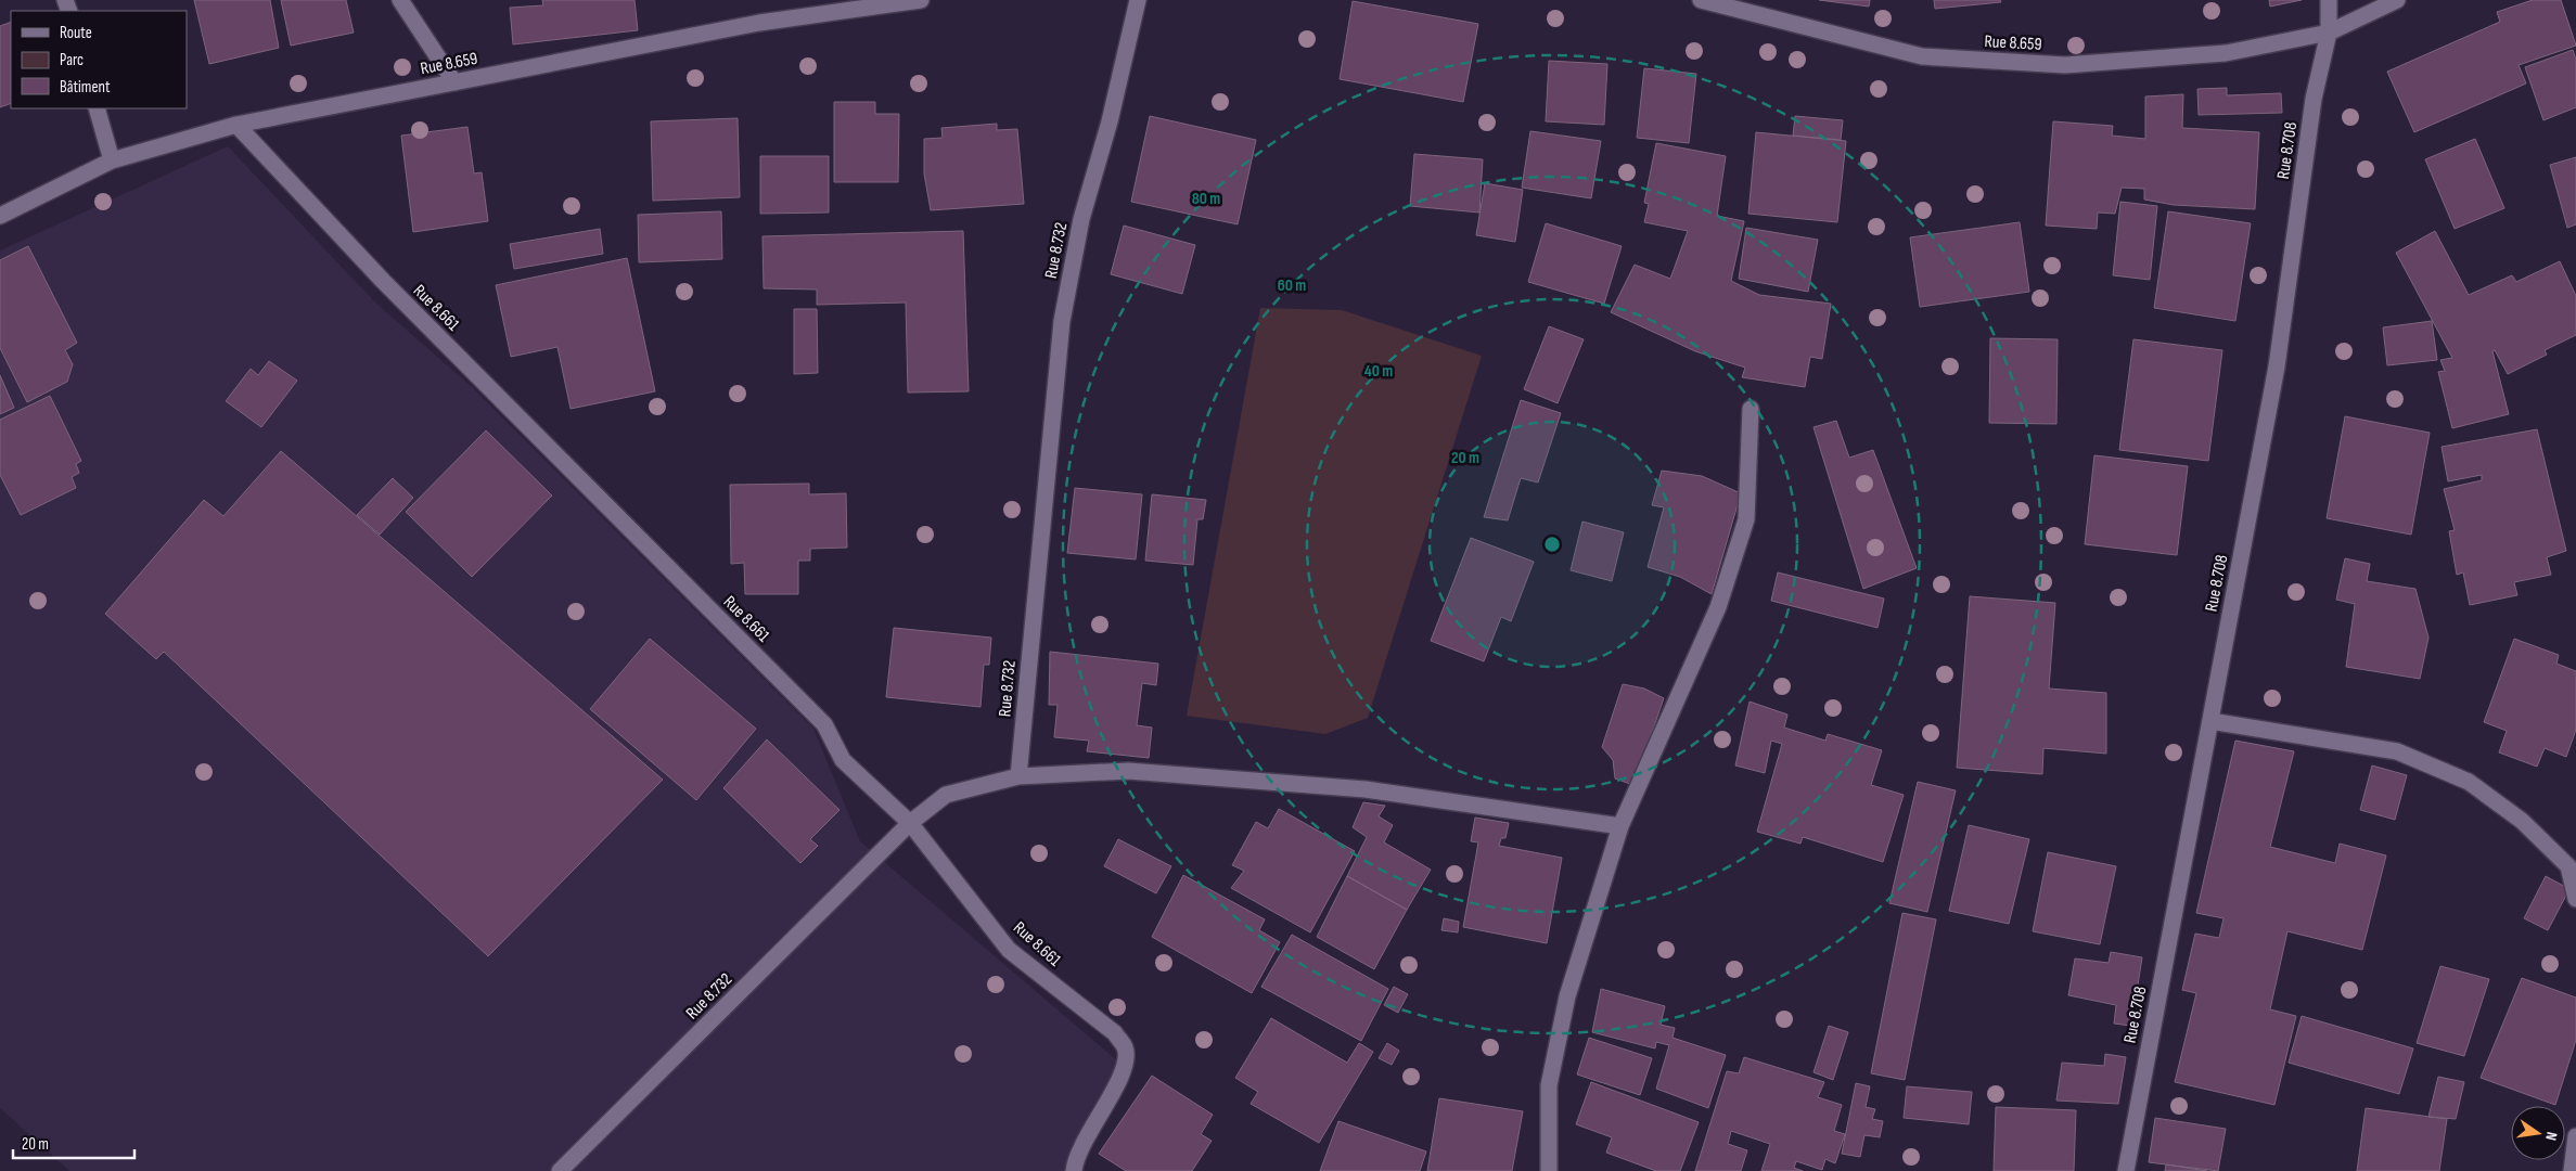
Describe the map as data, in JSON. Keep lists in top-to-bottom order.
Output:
{
  "streets": {
    "street": [
      "Rue 8.659",
      "Rue 8.708",
      "Rue 8.732",
      "Rue 8.661"
    ]
  },
  "crossings": [
    ["Rue 8.659", "Rue 8.708"],
    ["Rue 8.659", "Rue 8.661"],
    ["Rue 8.732", "Rue 8.661"]
  ],
  "legend": ["Route", "Parc", "Bâtiment"],
  "scale_bar": "20 m",
  "north": "right",
  "rings": [
    "80 m",
    "60 m",
    "40 m",
    "20 m"
  ]
}
